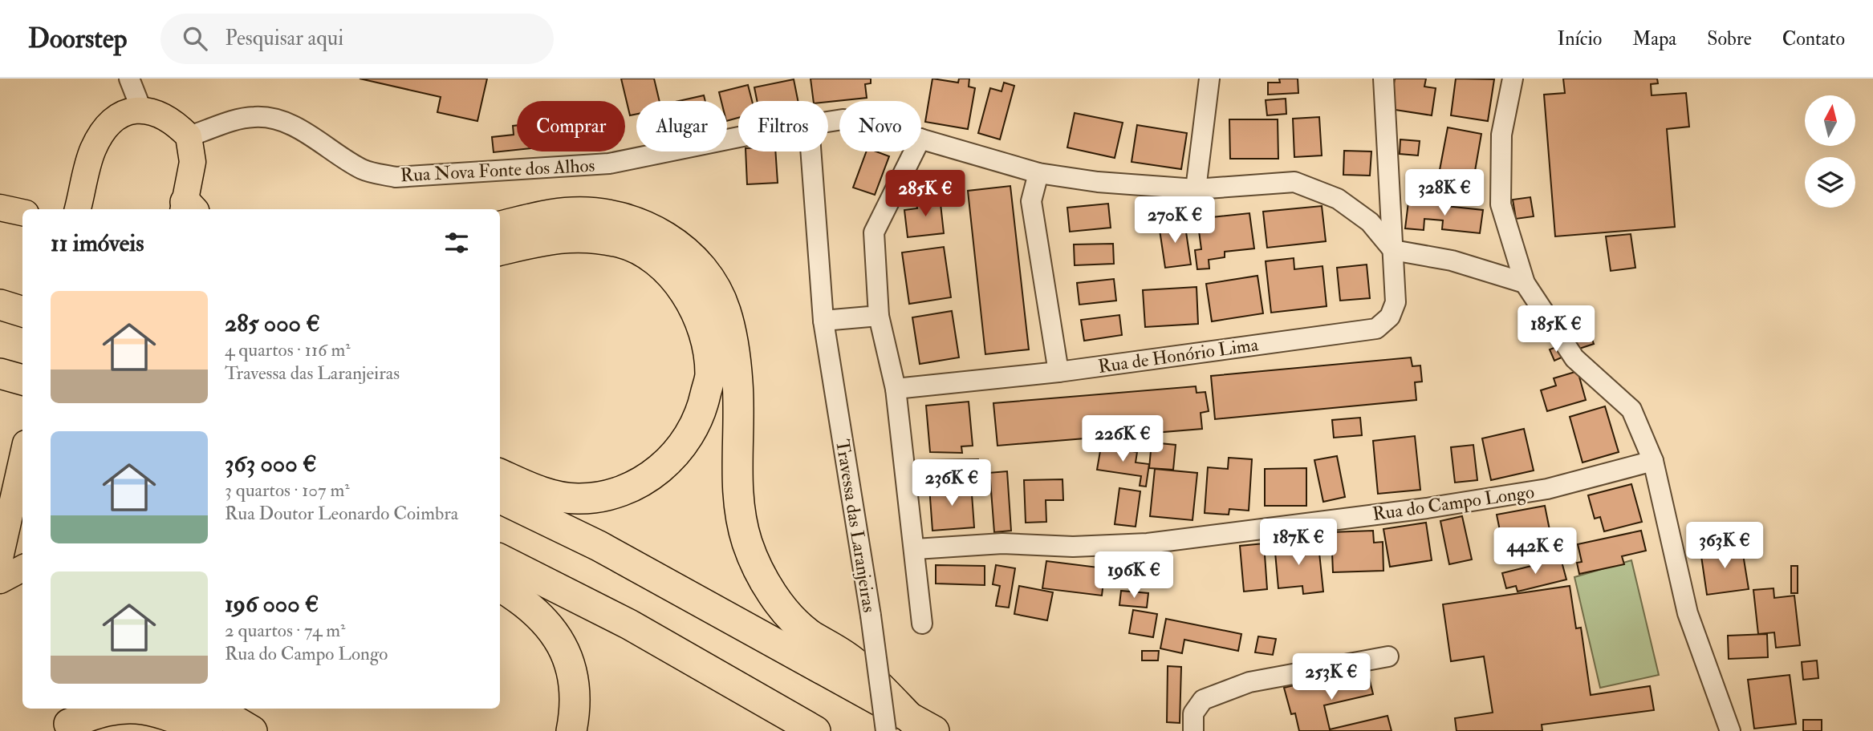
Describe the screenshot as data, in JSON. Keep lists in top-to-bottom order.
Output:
{
  "streets": {
    "street": [
      "Rua Nova Fonte dos Alhos",
      "Rua de Honório Lima",
      "Rua do Campo Longo",
      "Travessa das Laranjeiras"
    ]
  },
  "crossings": [
    ["Rua Nova Fonte dos Alhos", "Rua de Honório Lima"]
  ],
  "north": "top",
  "page": {
    "header": "Doorstep",
    "search": "Pesquisar aqui",
    "nav": [
      "Início",
      "Mapa",
      "Sobre",
      "Contato"
    ],
    "chip": [
      "Comprar",
      "Alugar",
      "Filtros",
      "Novo"
    ],
    "price": [
      "328K €",
      "285K €",
      "270K €",
      "185K €",
      "226K €",
      "236K €",
      "187K €",
      "363K €",
      "442K €",
      "196K €",
      "253K €"
    ],
    "heading": "11 imóveis",
    "list": [
      {
        "name": "285 000 €",
        "note": "4 quartos · 116 m² · Travessa das Laranjeiras"
      },
      {
        "name": "363 000 €",
        "note": "3 quartos · 107 m² · Rua Doutor Leonardo Coimbra"
      },
      {
        "name": "196 000 €",
        "note": "2 quartos · 74 m² · Rua do Campo Longo"
      }
    ]
  }
}
